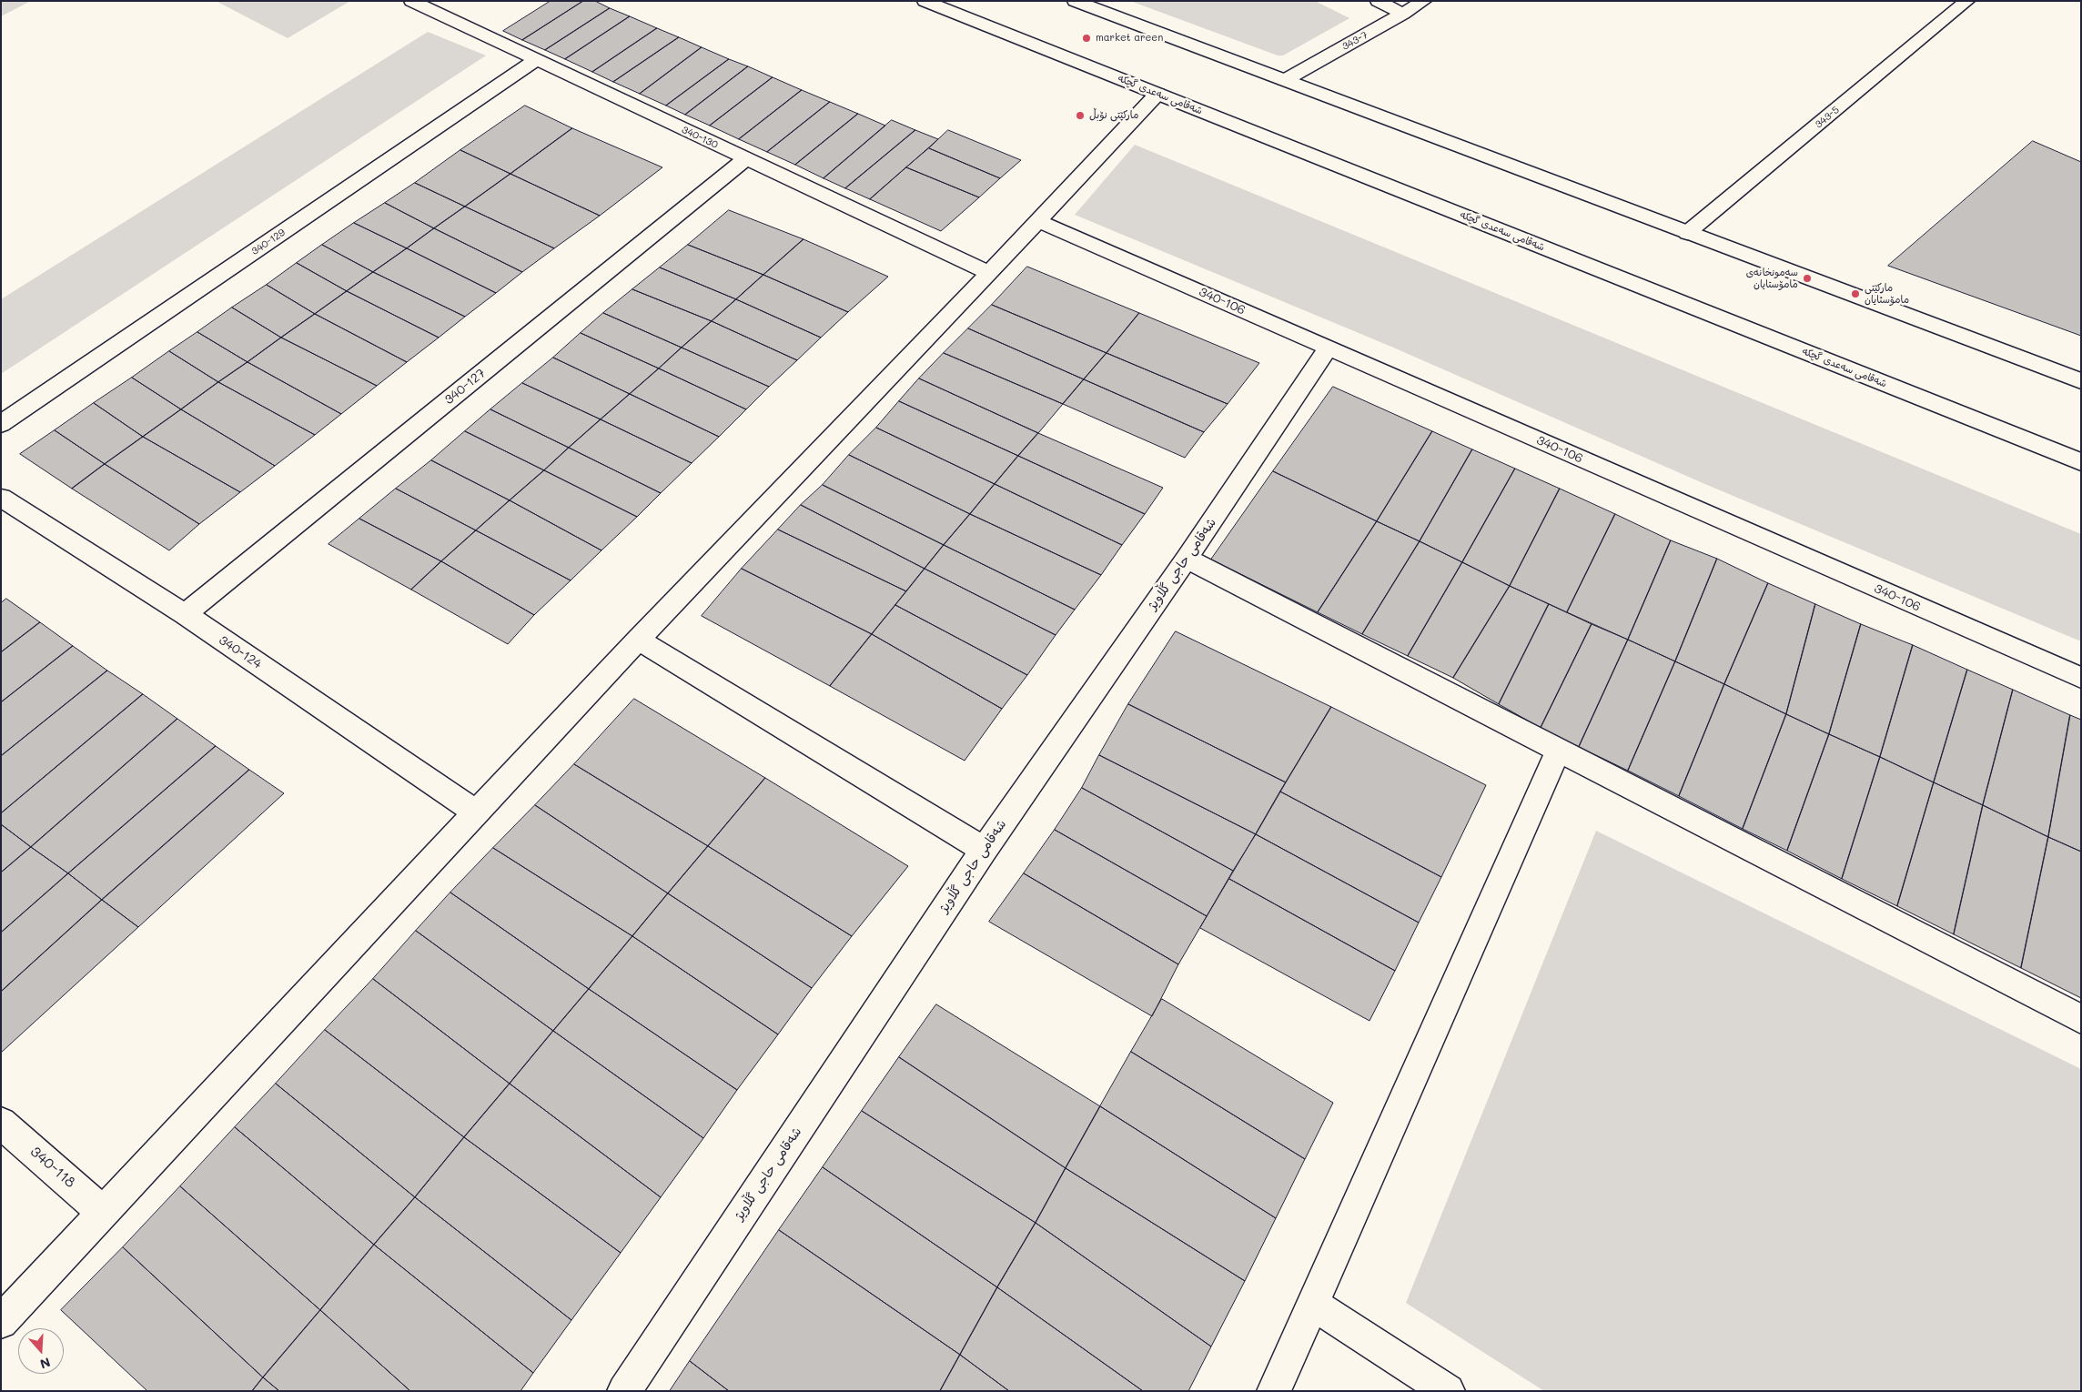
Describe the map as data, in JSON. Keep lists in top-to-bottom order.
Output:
{
  "streets": {
    "street": [
      "343-7",
      "شەقامی سەعدی گچکە",
      "343-5",
      "340-130",
      "340-129",
      "340-106",
      "340-127",
      "شەقامی حاجی گڵاویژ",
      "340-124",
      "340-118"
    ]
  },
  "crossings": [
    ["340-130", "340-129"],
    ["340-130", "340-127"],
    ["340-106", "شەقامی حاجی گڵاویژ"],
    ["340-127", "340-124"]
  ],
  "places": [
    "market areen",
    "مارکێتی نۆبڵ",
    "سەمونخانەی مامۆستایان",
    "مارکێتی مامۆستایان"
  ],
  "north": "bottom"
}
